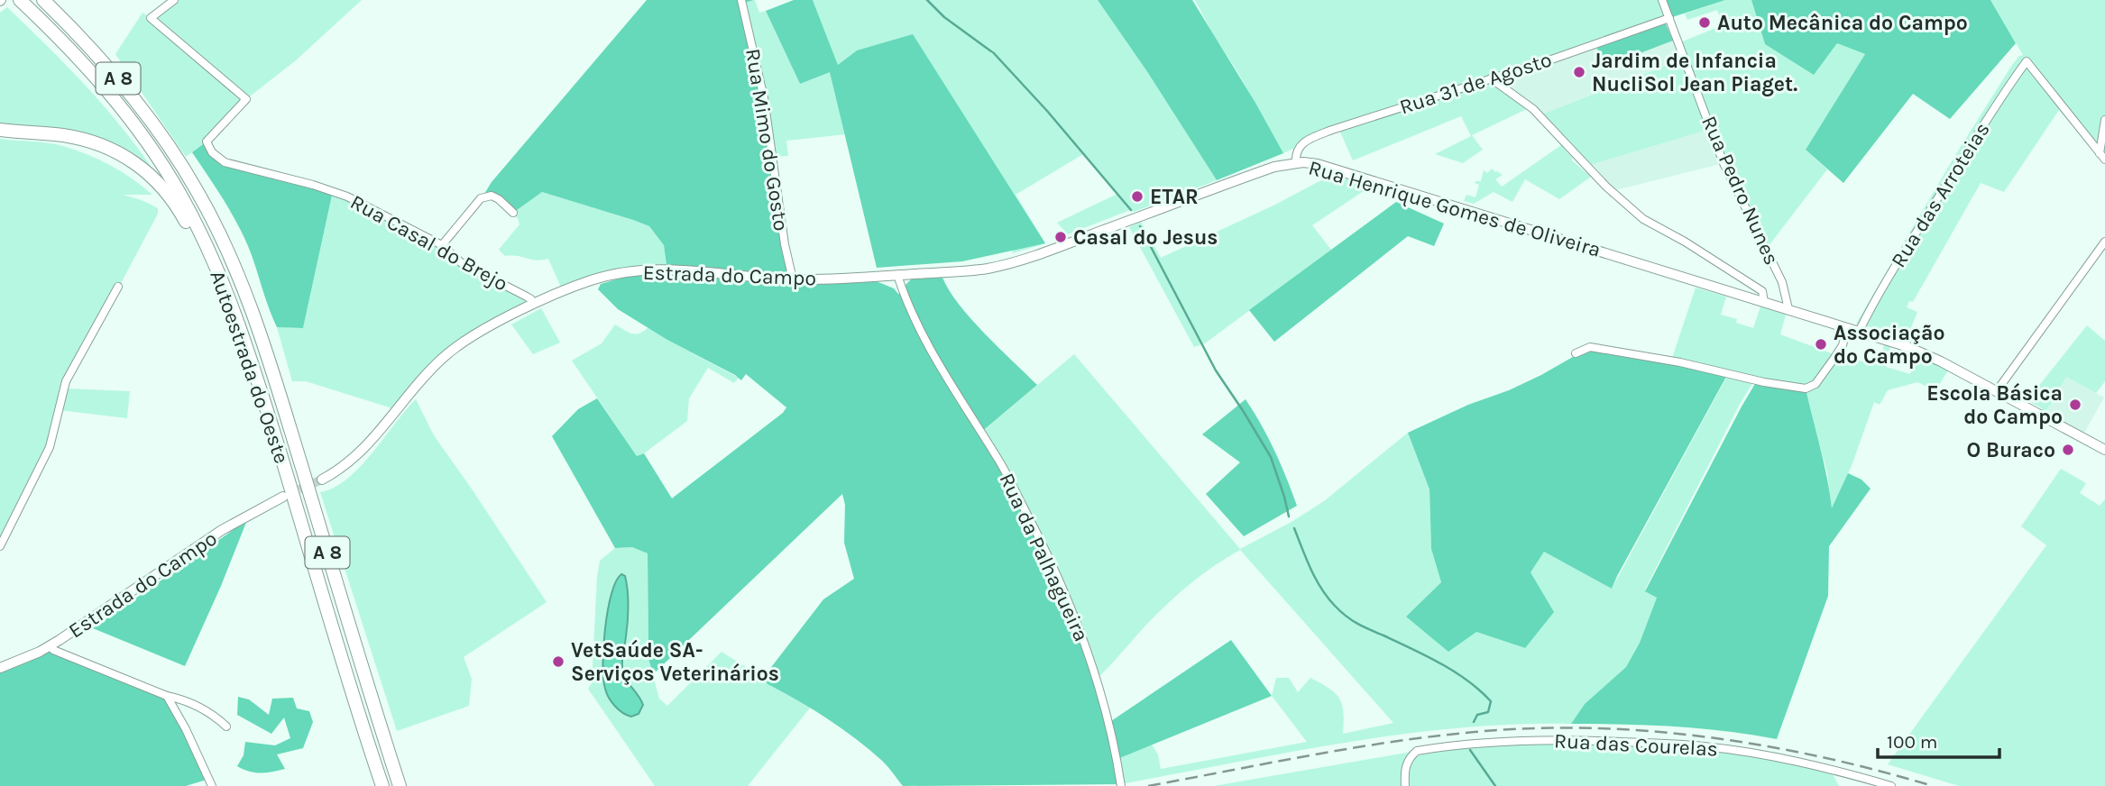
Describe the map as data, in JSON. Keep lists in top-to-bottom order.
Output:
{
  "streets": {
    "highway": ["A 8", "Autoestrada do Oeste"],
    "street": [
      "Rua 31 de Agosto",
      "Rua Mimo do Gosto",
      "Rua Pedro Nunes",
      "Rua das Arroteias",
      "Rua Henrique Gomes de Oliveira",
      "Rua Casal do Brejo",
      "Estrada do Campo",
      "Rua da Palhagueira",
      "Rua das Courelas"
    ]
  },
  "crossings": [
    ["Rua 31 de Agosto", "Rua Pedro Nunes"],
    ["Rua 31 de Agosto", "Rua Henrique Gomes de Oliveira"],
    ["Rua Mimo do Gosto", "Estrada do Campo"],
    ["Rua Pedro Nunes", "Rua Henrique Gomes de Oliveira"],
    ["Rua das Arroteias", "Rua Henrique Gomes de Oliveira"],
    ["Rua Henrique Gomes de Oliveira", "Estrada do Campo"],
    ["Rua Henrique Gomes de Oliveira", "Rua da Palhagueira"],
    ["Rua Casal do Brejo", "Estrada do Campo"]
  ],
  "places": [
    "Auto Mecânica do Campo",
    "Jardim de Infancia NucliSol Jean Piaget.",
    "ETAR",
    "Casal do Jesus",
    "Associação do Campo",
    "Escola Básica do Campo",
    "O Buraco",
    "VetSaúde SA- Serviços Veterinários"
  ],
  "scale_bar": "100 m"
}
